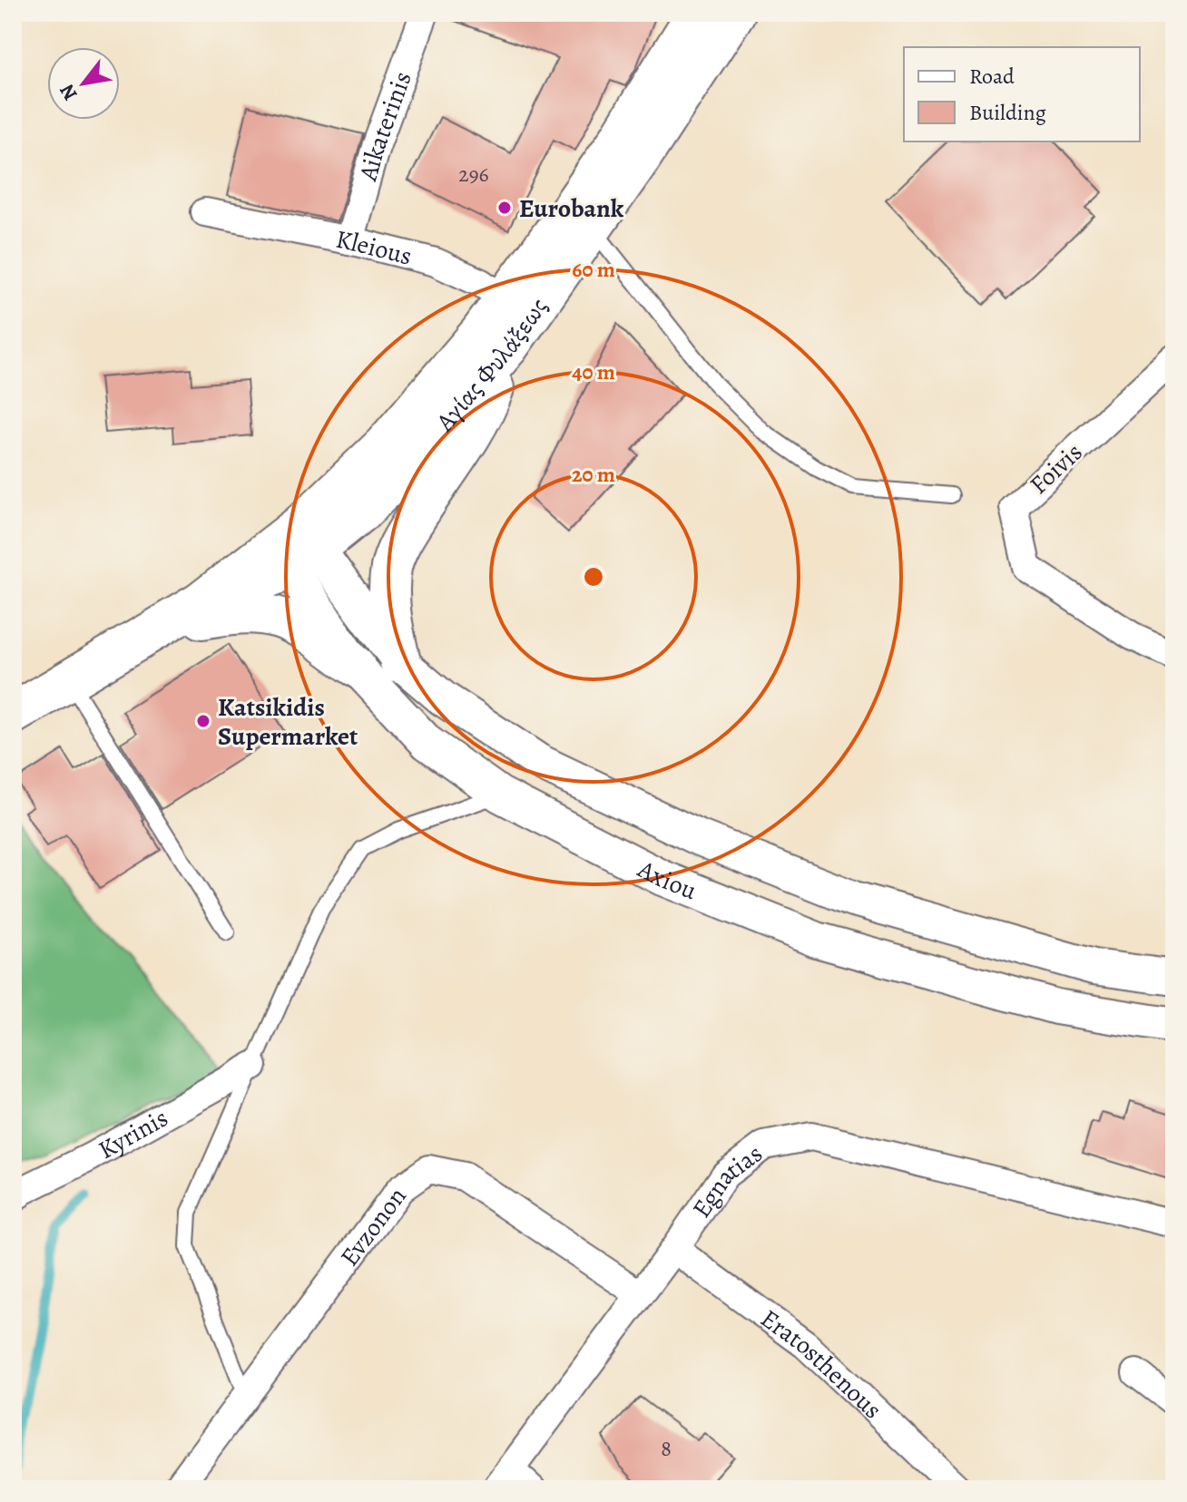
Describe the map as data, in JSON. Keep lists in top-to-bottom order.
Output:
{
  "streets": {
    "main road": ["Αγίας Φυλάξεως"],
    "street": [
      "Aikaterinis",
      "Kleious",
      "Foivis",
      "Axiou",
      "Kyrinis",
      "Egnatias",
      "Evzonon",
      "Eratosthenous"
    ]
  },
  "crossings": [
    ["Aikaterinis", "Kleious"],
    ["Kleious", "Αγίας Φυλάξεως"],
    ["Αγίας Φυλάξεως", "Axiou"],
    ["Egnatias", "Evzonon"],
    ["Egnatias", "Eratosthenous"]
  ],
  "places": ["Eurobank", "Katsikidis Supermarket"],
  "house_numbers": ["296", "8"],
  "legend": ["Road", "Building"],
  "north": "bottom left",
  "rings": ["60 m", "40 m", "20 m"]
}
